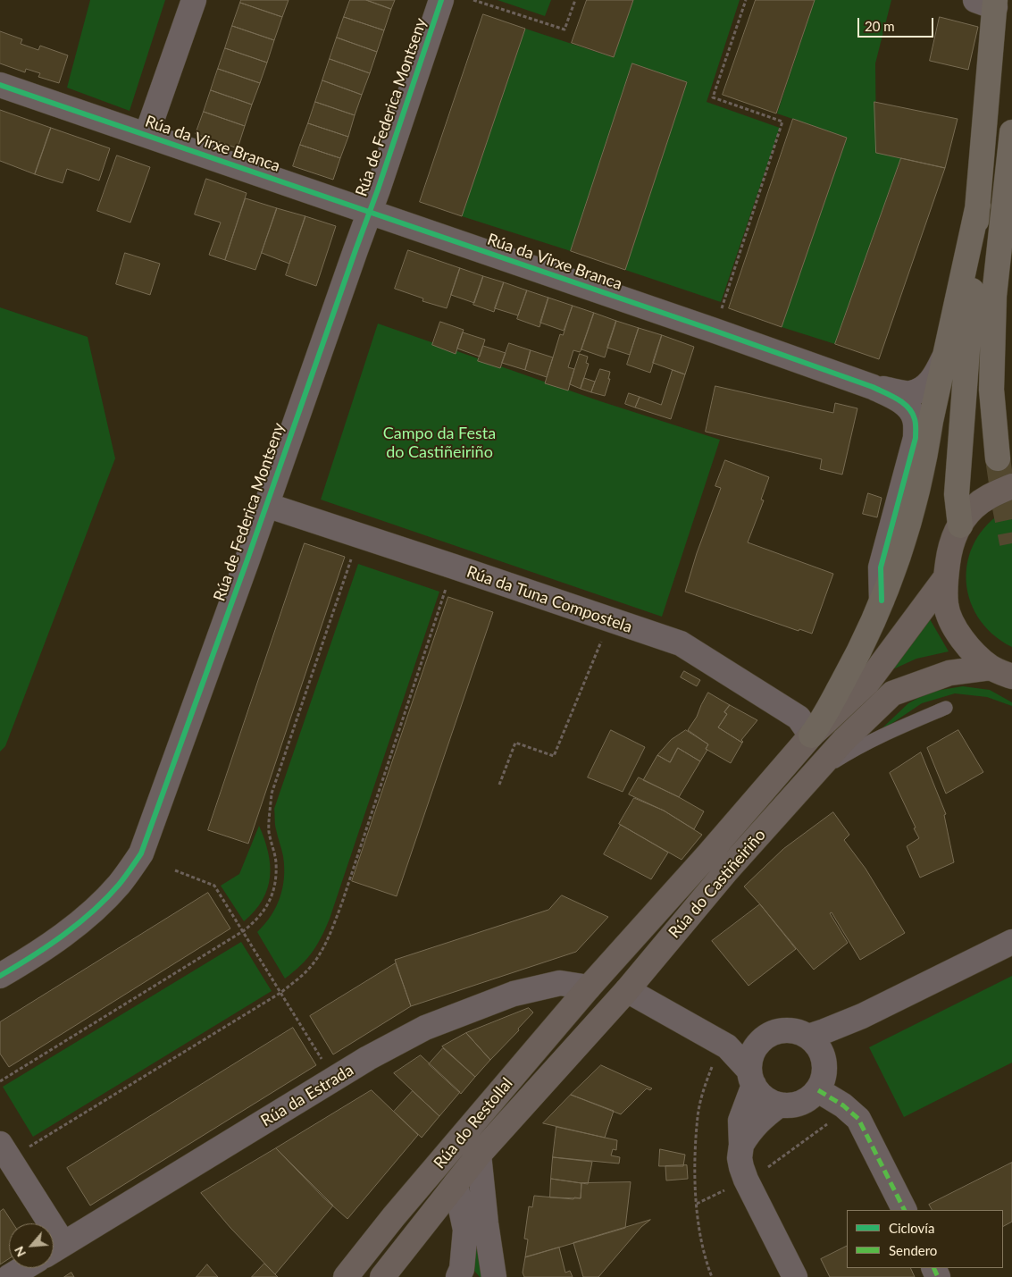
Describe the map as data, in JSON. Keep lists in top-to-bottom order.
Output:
{
  "streets": {
    "main road": ["Rúa do Castiñeiriño", "Rúa do Restollal"],
    "street": [
      "Rúa de Federica Montseny",
      "Rúa da Virxe Branca",
      "Rúa da Tuna Compostela",
      "Rúa da Estrada"
    ]
  },
  "crossings": [
    ["Rúa de Federica Montseny", "Rúa da Virxe Branca"],
    ["Rúa de Federica Montseny", "Rúa da Tuna Compostela"],
    ["Rúa da Tuna Compostela", "Rúa do Castiñeiriño"],
    ["Rúa do Castiñeiriño", "Rúa da Estrada"],
    ["Rúa do Castiñeiriño", "Rúa do Restollal"],
    ["Rúa da Estrada", "Rúa do Restollal"]
  ],
  "parks": ["Campo da Festa do Castiñeiriño"],
  "legend": ["Ciclovía", "Sendero"],
  "scale_bar": "20 m",
  "north": "bottom left"
}
